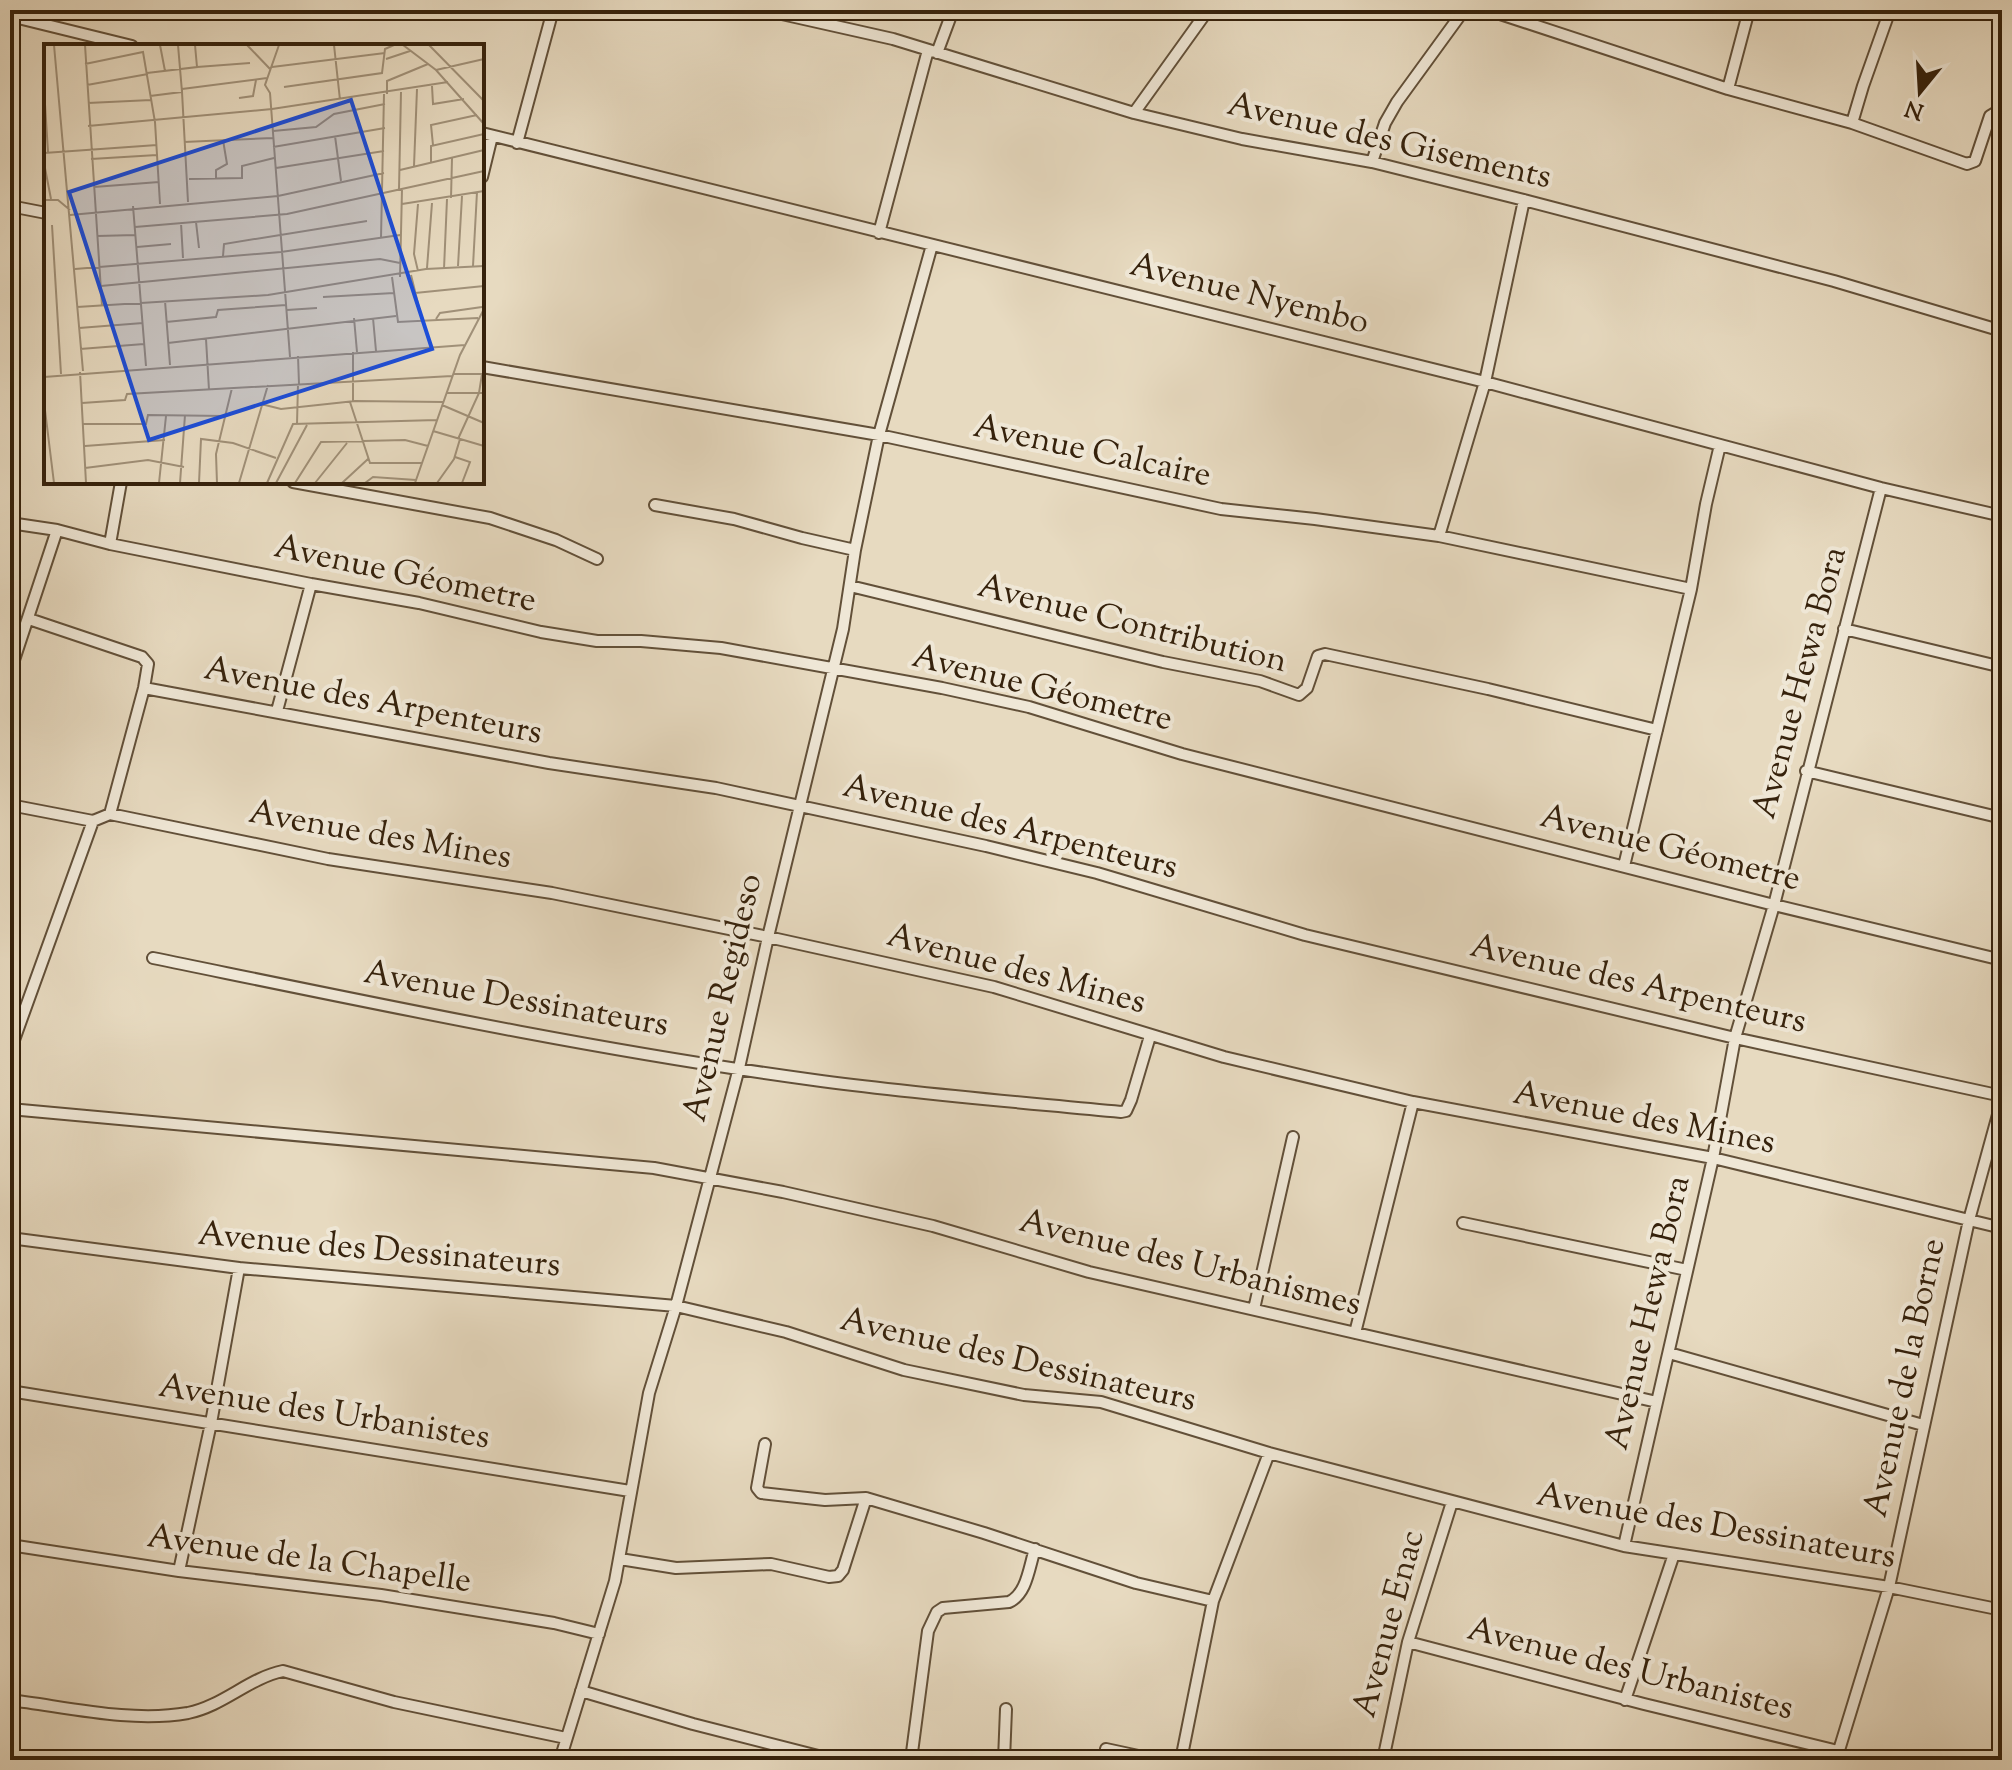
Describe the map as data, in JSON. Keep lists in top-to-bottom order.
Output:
{
  "streets": {
    "street": [
      "Avenue des Gisements",
      "Avenue Nyembo",
      "Avenue Calcaire",
      "Avenue Géometre",
      "Avenue Contribution",
      "Avenue Hewa Bora",
      "Avenue des Arpenteurs",
      "Avenue des Mines",
      "Avenue Regideso",
      "Avenue Dessinateurs",
      "Avenue des Dessinateurs",
      "Avenue des Urbanismes",
      "Avenue de la Borne",
      "Avenue des Urbanistes",
      "Avenue de la Chapelle",
      "Avenue Enac"
    ]
  },
  "crossings": [
    ["Avenue Nyembo", "Avenue Hewa Bora"],
    ["Avenue Nyembo", "Avenue Regideso"],
    ["Avenue Calcaire", "Avenue Regideso"],
    ["Avenue Géometre", "Avenue Hewa Bora"],
    ["Avenue Géometre", "Avenue Regideso"],
    ["Avenue Contribution", "Avenue Regideso"],
    ["Avenue Hewa Bora", "Avenue des Arpenteurs"],
    ["Avenue Hewa Bora", "Avenue des Mines"],
    ["Avenue Hewa Bora", "Avenue des Dessinateurs"],
    ["Avenue Hewa Bora", "Avenue des Urbanismes"],
    ["Avenue des Arpenteurs", "Avenue Regideso"],
    ["Avenue des Arpenteurs", "Avenue de la Borne"],
    ["Avenue des Mines", "Avenue Regideso"],
    ["Avenue des Mines", "Avenue Dessinateurs"],
    ["Avenue des Mines", "Avenue de la Borne"],
    ["Avenue Regideso", "Avenue Dessinateurs"],
    ["Avenue Regideso", "Avenue des Dessinateurs"],
    ["Avenue Regideso", "Avenue des Urbanismes"],
    ["Avenue Regideso", "Avenue des Urbanistes"],
    ["Avenue Regideso", "Avenue de la Chapelle"],
    ["Avenue des Dessinateurs", "Avenue de la Borne"],
    ["Avenue des Dessinateurs", "Avenue Enac"],
    ["Avenue de la Borne", "Avenue des Urbanistes"],
    ["Avenue des Urbanistes", "Avenue Enac"]
  ],
  "north": "bottom"
}
